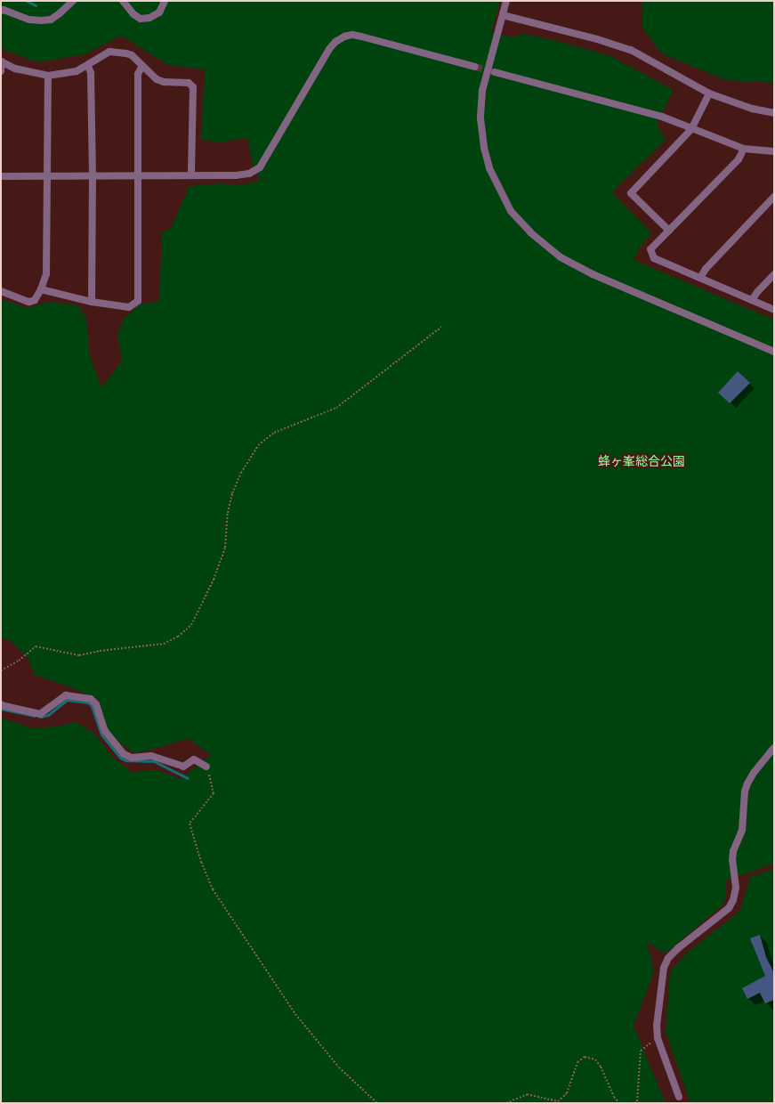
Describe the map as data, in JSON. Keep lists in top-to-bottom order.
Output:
{
  "parks": ["蜂ヶ峯総合公園"]
}
